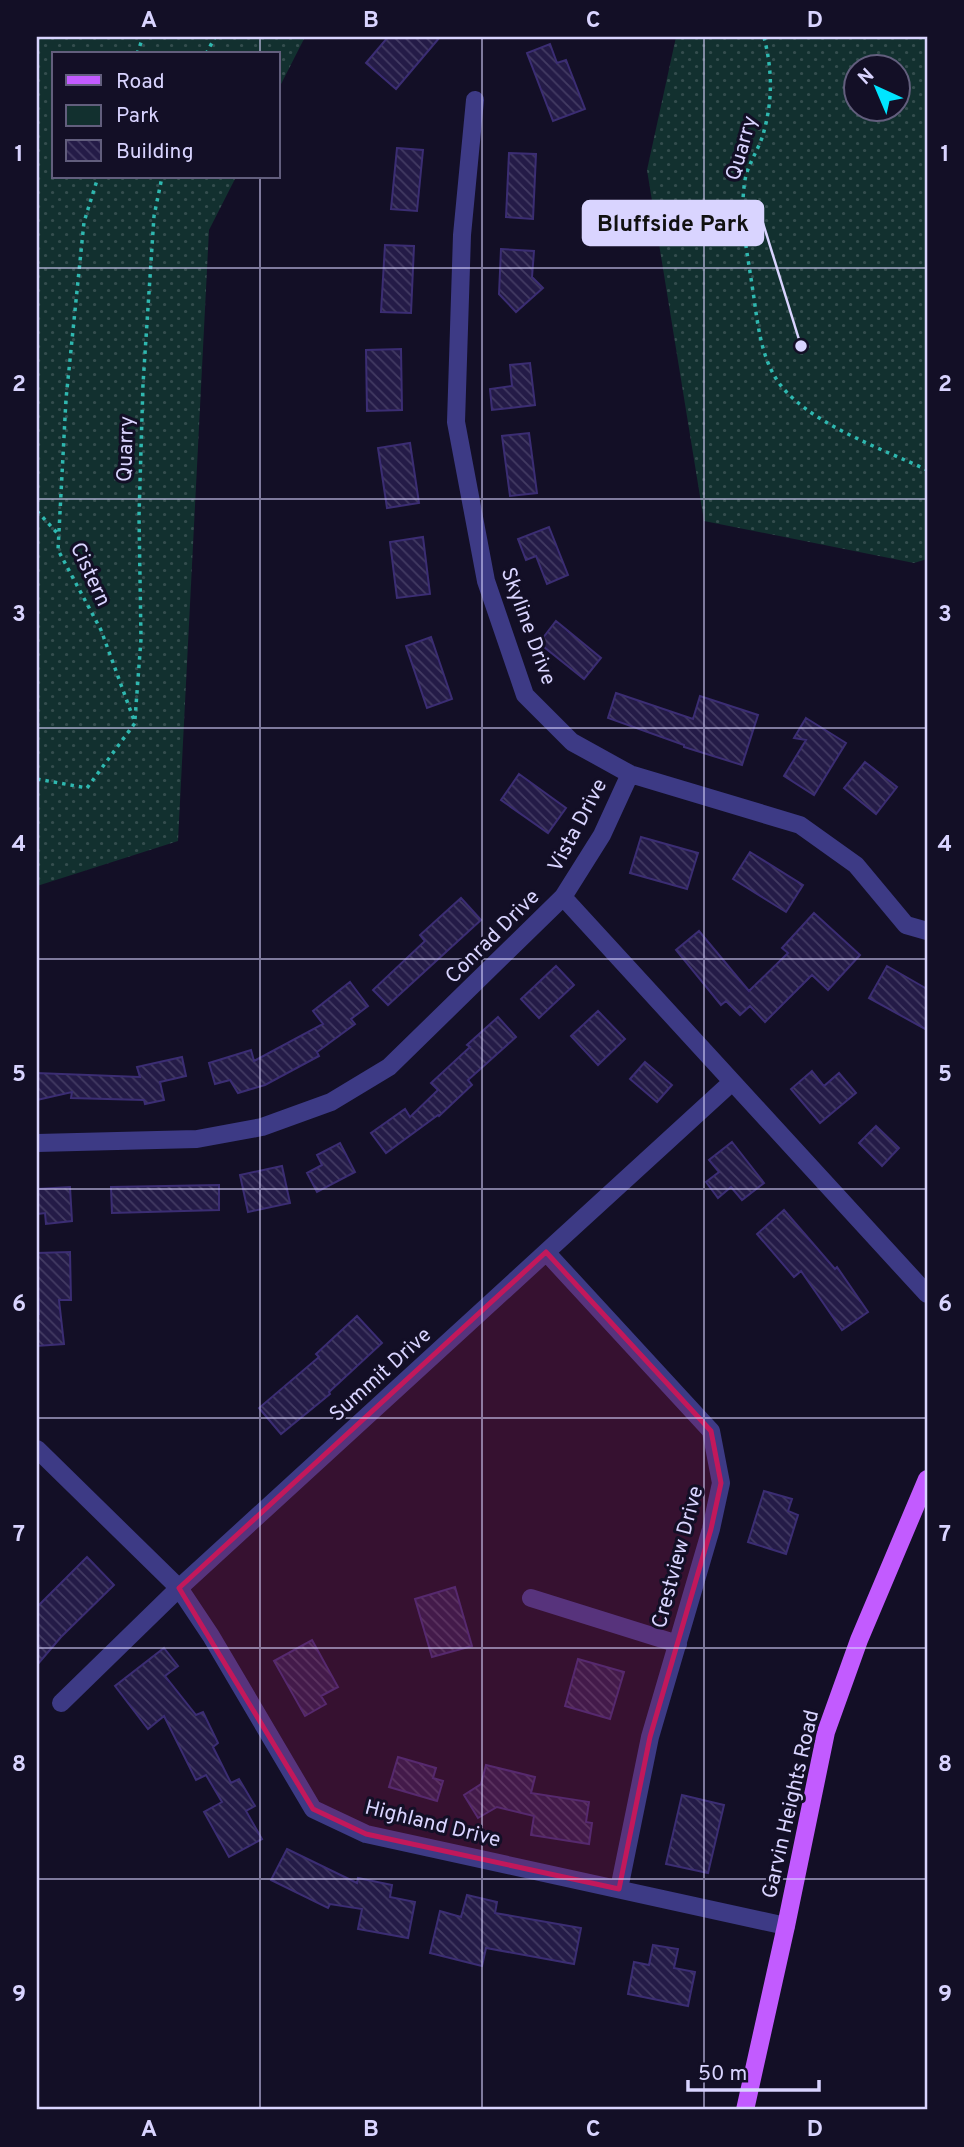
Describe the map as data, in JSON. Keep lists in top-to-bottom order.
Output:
{
  "streets": {
    "main road": ["Garvin Heights Road"],
    "street": [
      "Skyline Drive",
      "Vista Drive",
      "Conrad Drive",
      "Summit Drive",
      "Crestview Drive",
      "Highland Drive"
    ],
    "path": ["Quarry", "Cistern"]
  },
  "crossings": [
    ["Quarry", "Cistern"],
    ["Skyline Drive", "Vista Drive"],
    ["Vista Drive", "Conrad Drive"],
    ["Conrad Drive", "Summit Drive"],
    ["Summit Drive", "Crestview Drive"],
    ["Summit Drive", "Highland Drive"],
    ["Crestview Drive", "Highland Drive"],
    ["Garvin Heights Road", "Highland Drive"]
  ],
  "places": ["Bluffside Park"],
  "legend": ["Road", "Park", "Building"],
  "scale_bar": "50 m",
  "north": "top left",
  "grid": {
    "columns": [
      "A",
      "B",
      "C",
      "D"
    ],
    "rows": [
      "1",
      "2",
      "3",
      "4",
      "5",
      "6",
      "7",
      "8",
      "9"
    ]
  }
}
